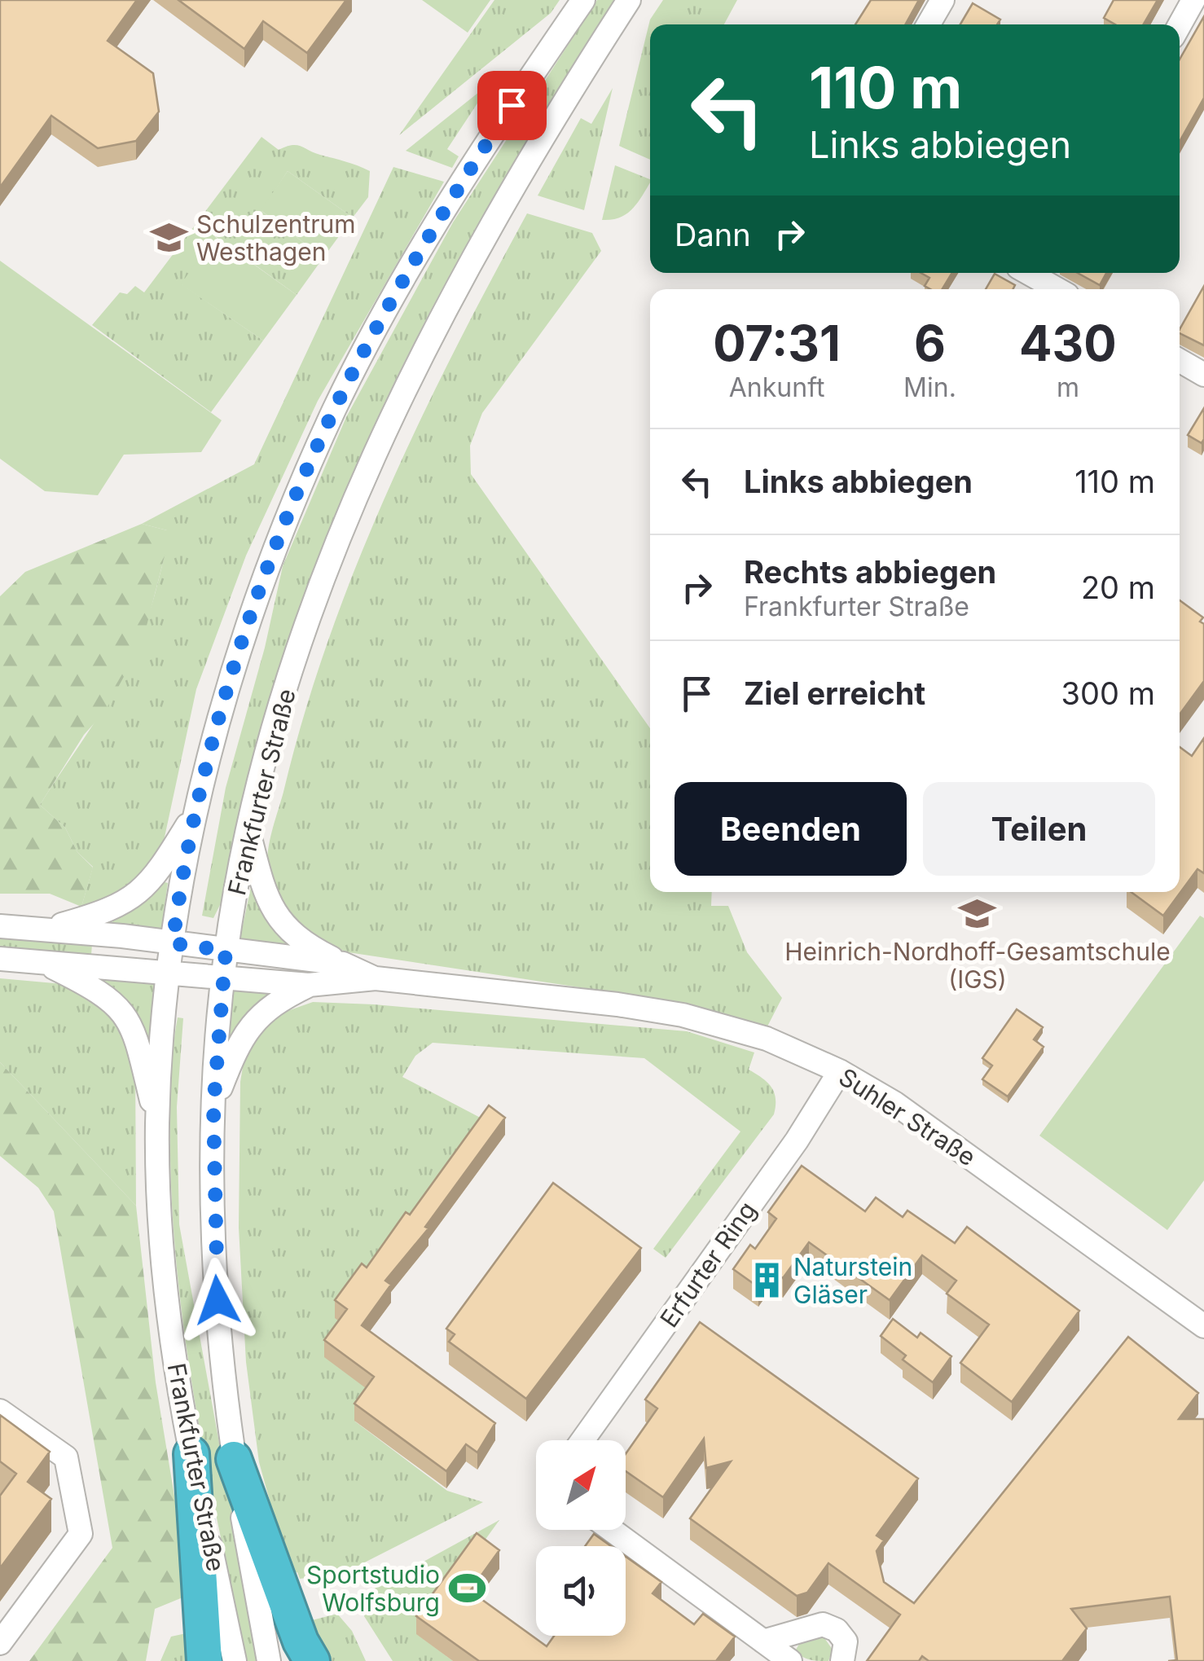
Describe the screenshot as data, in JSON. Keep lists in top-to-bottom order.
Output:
{
  "streets": {
    "street": ["Frankfurter Straße", "Suhler Straße", "Erfurter Ring"]
  },
  "crossings": [
    ["Frankfurter Straße", "Suhler Straße"],
    ["Suhler Straße", "Erfurter Ring"]
  ],
  "places": {
    "school or university": ["Schulzentrum Westhagen", "Heinrich-Nordhoff-Gesamtschule (IGS)"],
    "building": ["Naturstein Gläser"],
    "sports": ["Sportstudio Wolfsburg"]
  },
  "north": "top right",
  "page": {
    "turn": ["110 m", "Links abbiegen"],
    "then": "Dann",
    "eta": [
      "07:31",
      "Ankunft",
      "6",
      "Min.",
      "430",
      "m"
    ],
    "list": [
      {
        "name": "Links abbiegen",
        "value": "110 m"
      },
      {
        "name": "Rechts abbiegen",
        "note": "Frankfurter Straße",
        "value": "20 m"
      },
      {
        "name": "Ziel erreicht",
        "value": "300 m"
      }
    ],
    "buttons": ["Beenden", "Teilen"]
  }
}
